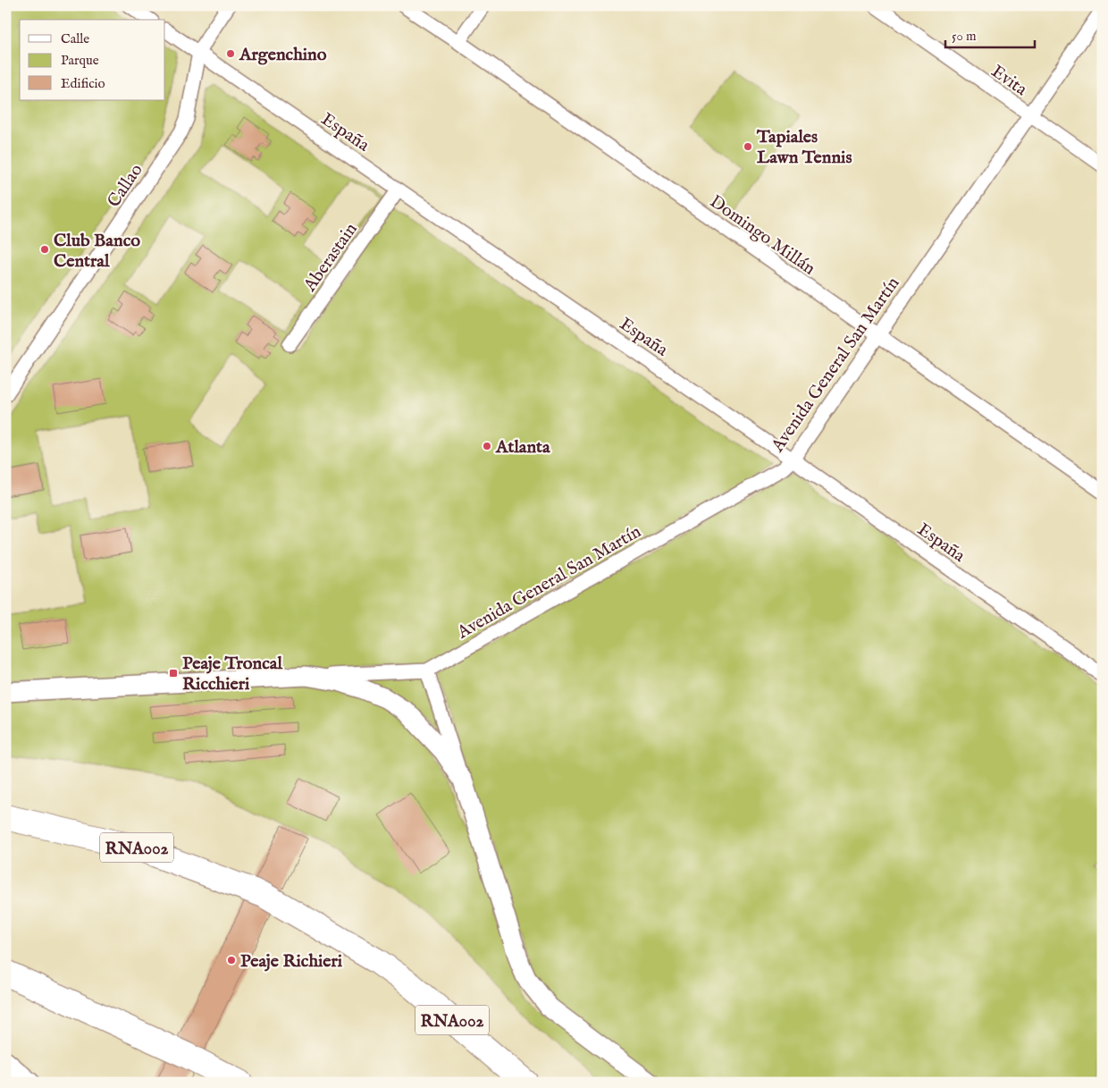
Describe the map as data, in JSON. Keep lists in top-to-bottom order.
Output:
{
  "streets": {
    "highway": ["RNA002"],
    "street": [
      "Evita",
      "España",
      "Callao",
      "Domingo Millán",
      "Aberastain",
      "Avenida General San Martín"
    ]
  },
  "crossings": [
    ["Evita", "Avenida General San Martín"],
    ["España", "Callao"],
    ["España", "Aberastain"],
    ["España", "Avenida General San Martín"],
    ["Domingo Millán", "Avenida General San Martín"]
  ],
  "places": {
    "other": [
      "Argenchino",
      "Tapiales Lawn Tennis",
      "Club Banco Central",
      "Atlanta",
      "Peaje Richieri"
    ],
    "transit": ["Peaje Troncal Ricchieri"]
  },
  "legend": ["Calle", "Parque", "Edificio"],
  "scale_bar": "50 m"
}
